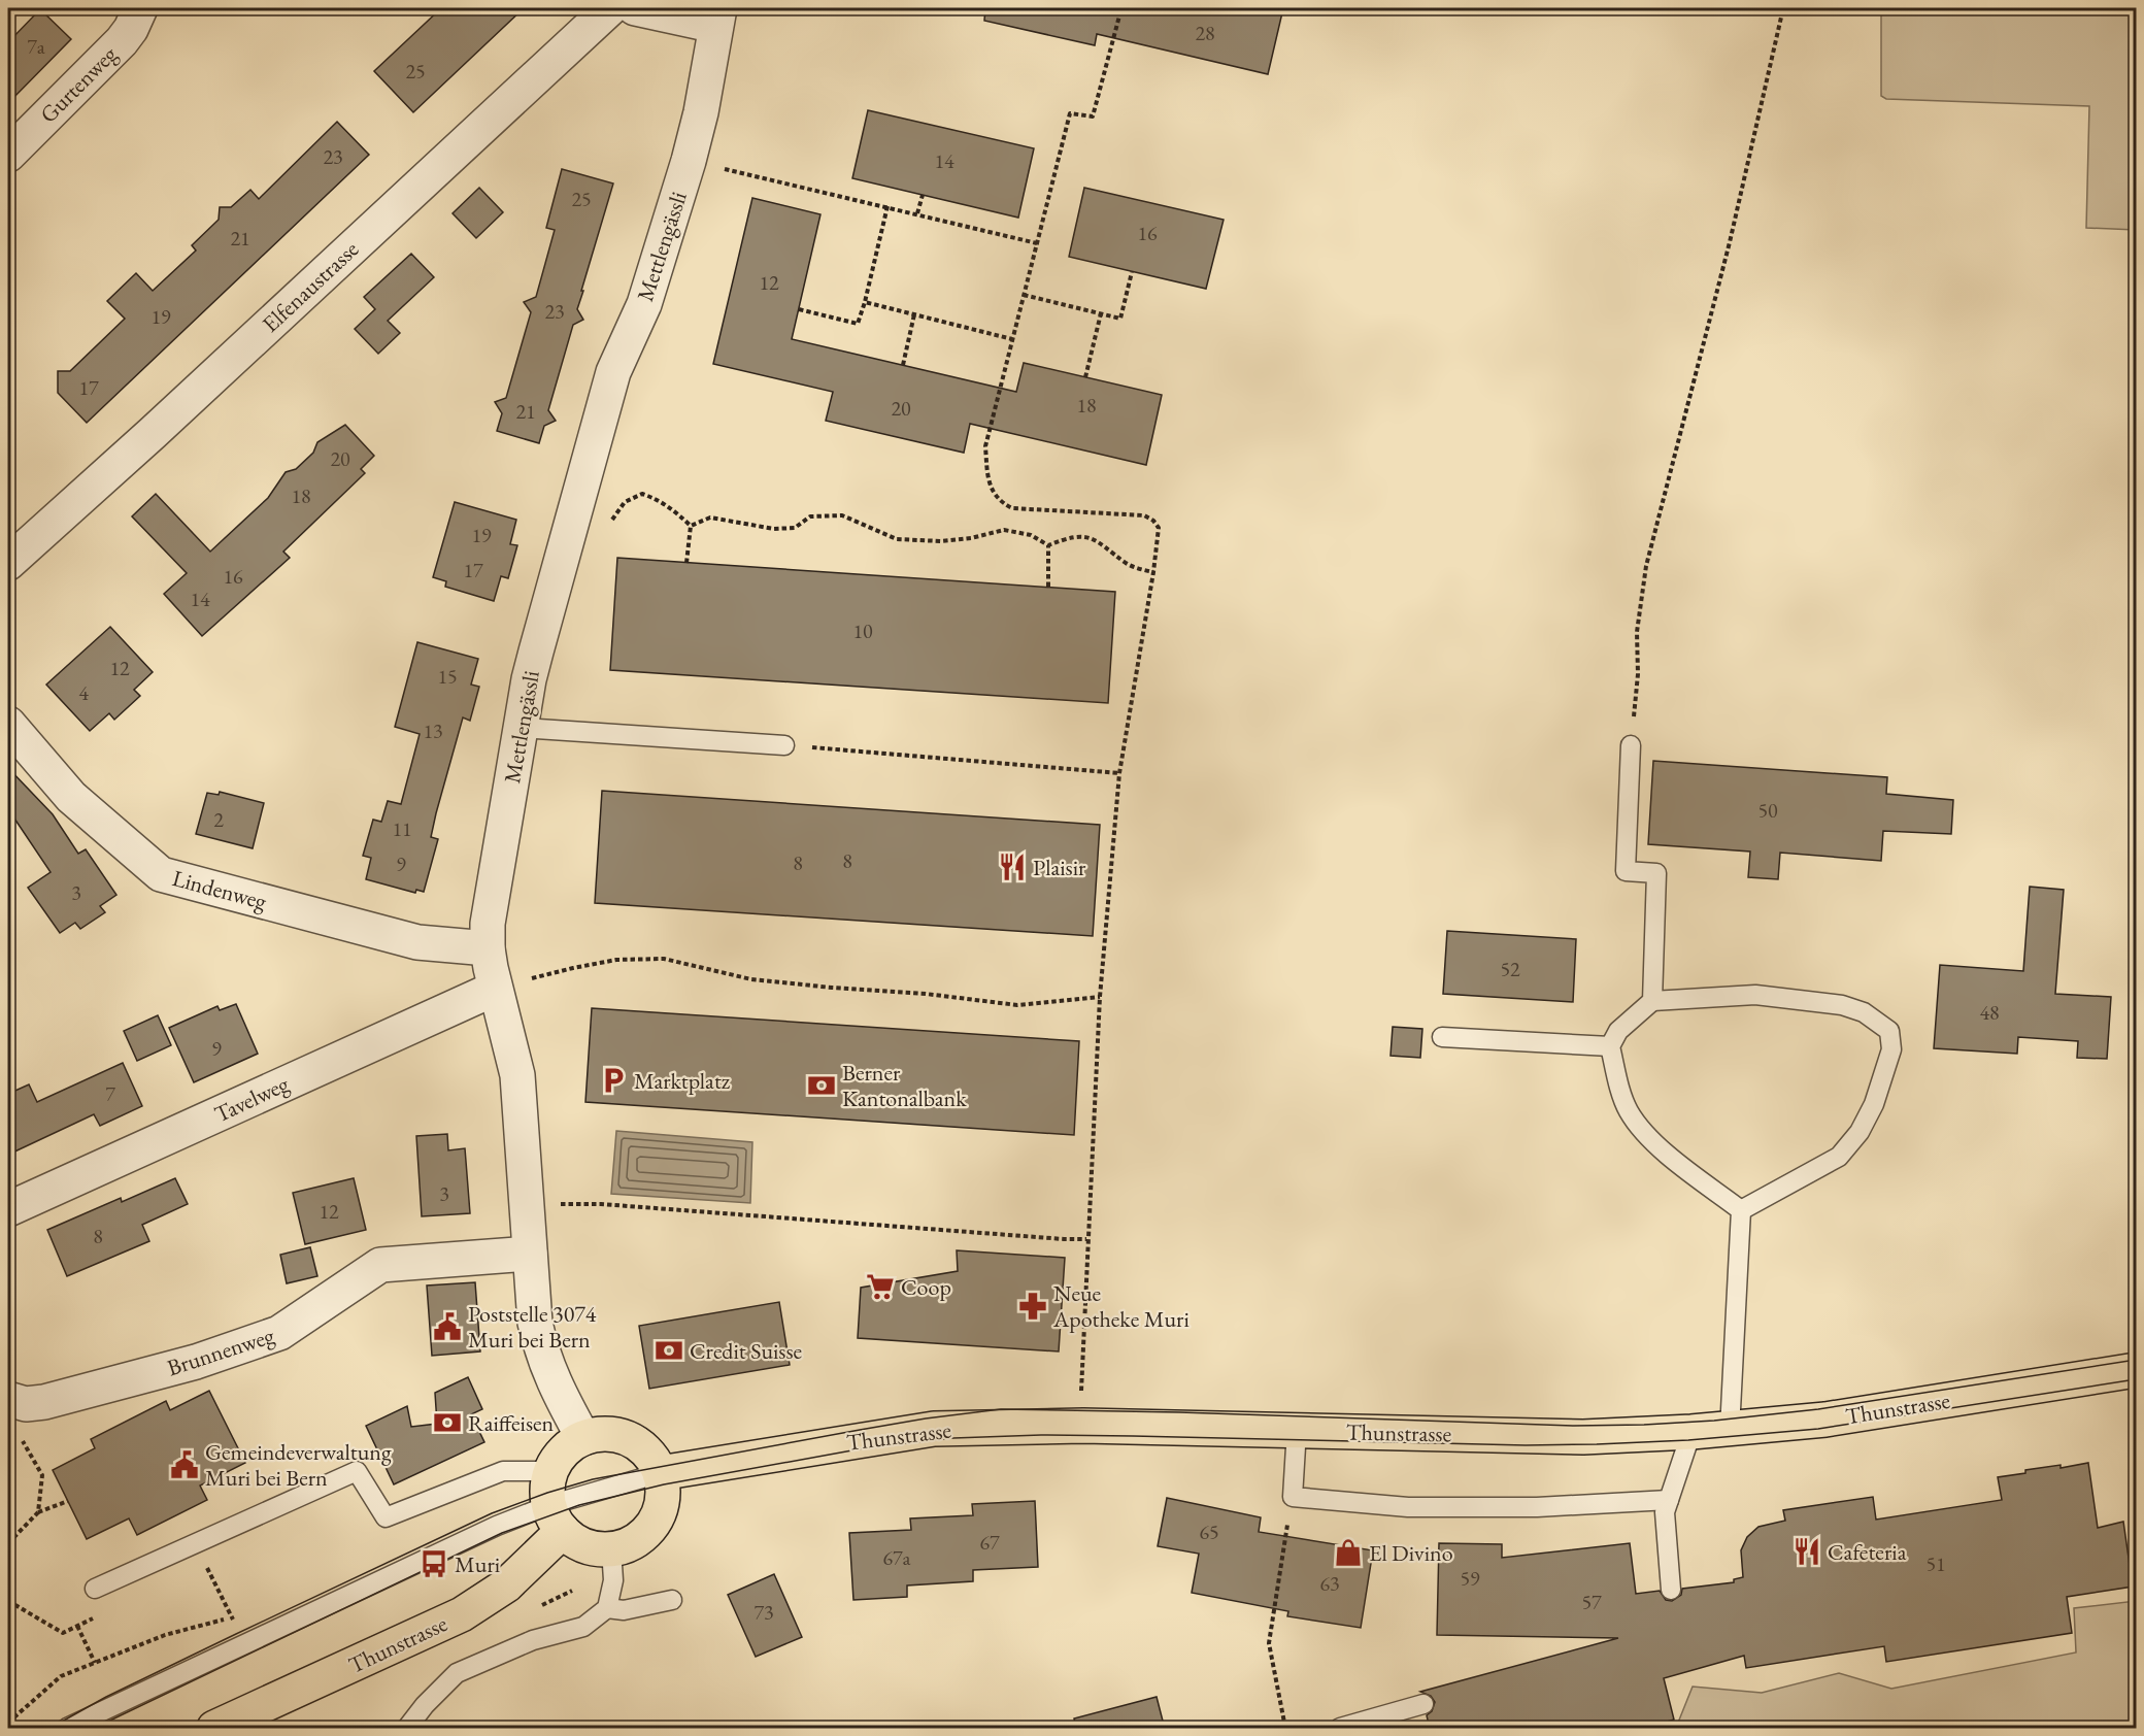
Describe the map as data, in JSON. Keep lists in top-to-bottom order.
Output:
{
  "streets": {
    "main road": ["Thunstrasse"],
    "street": [
      "Gurtenweg",
      "Mettlengässli",
      "Elfenaustrasse",
      "Lindenweg",
      "Tavelweg",
      "Brunnenweg"
    ]
  },
  "crossings": [
    ["Mettlengässli", "Lindenweg"],
    ["Mettlengässli", "Tavelweg"],
    ["Mettlengässli", "Brunnenweg"]
  ],
  "places": {
    "restaurant": ["Plaisir", "Cafeteria"],
    "parking": ["Marktplatz"],
    "bank": ["Berner Kantonalbank", "Credit Suisse", "Raiffeisen"],
    "supermarket": ["Coop"],
    "pharmacy": ["Neue Apotheke Muri"],
    "public building": ["Poststelle 3074 Muri bei Bern", "Gemeindeverwaltung Muri bei Bern"],
    "shop": ["El Divino"],
    "bus stop": ["Muri"]
  },
  "house_numbers": [
    "28",
    "7a",
    "25",
    "23",
    "14",
    "25",
    "16",
    "21",
    "12",
    "23",
    "19",
    "17",
    "18",
    "20",
    "21",
    "20",
    "18",
    "19",
    "17",
    "16",
    "14",
    "10",
    "12",
    "15",
    "4",
    "13",
    "50",
    "2",
    "11",
    "8",
    "8",
    "9",
    "3",
    "52",
    "48",
    "9",
    "7",
    "3",
    "12",
    "8",
    "65",
    "67",
    "67a",
    "51",
    "59",
    "63",
    "57",
    "73"
  ]
}
